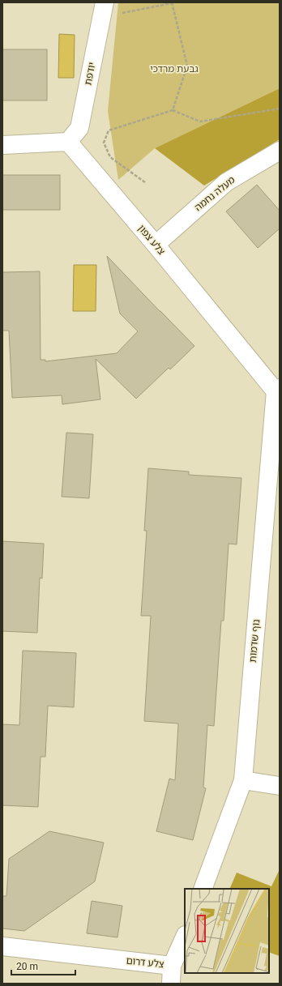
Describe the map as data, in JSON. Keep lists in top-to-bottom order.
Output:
{
  "streets": {
    "street": [
      "יודפת",
      "מעלה נחמה",
      "צלע צפון",
      "נוף שדמות",
      "צלע דרום"
    ]
  },
  "crossings": [
    ["יודפת", "צלע צפון"],
    ["מעלה נחמה", "צלע צפון"],
    ["צלע צפון", "נוף שדמות"]
  ],
  "parks": ["גבעת מרדכי"],
  "scale_bar": "20 m"
}
